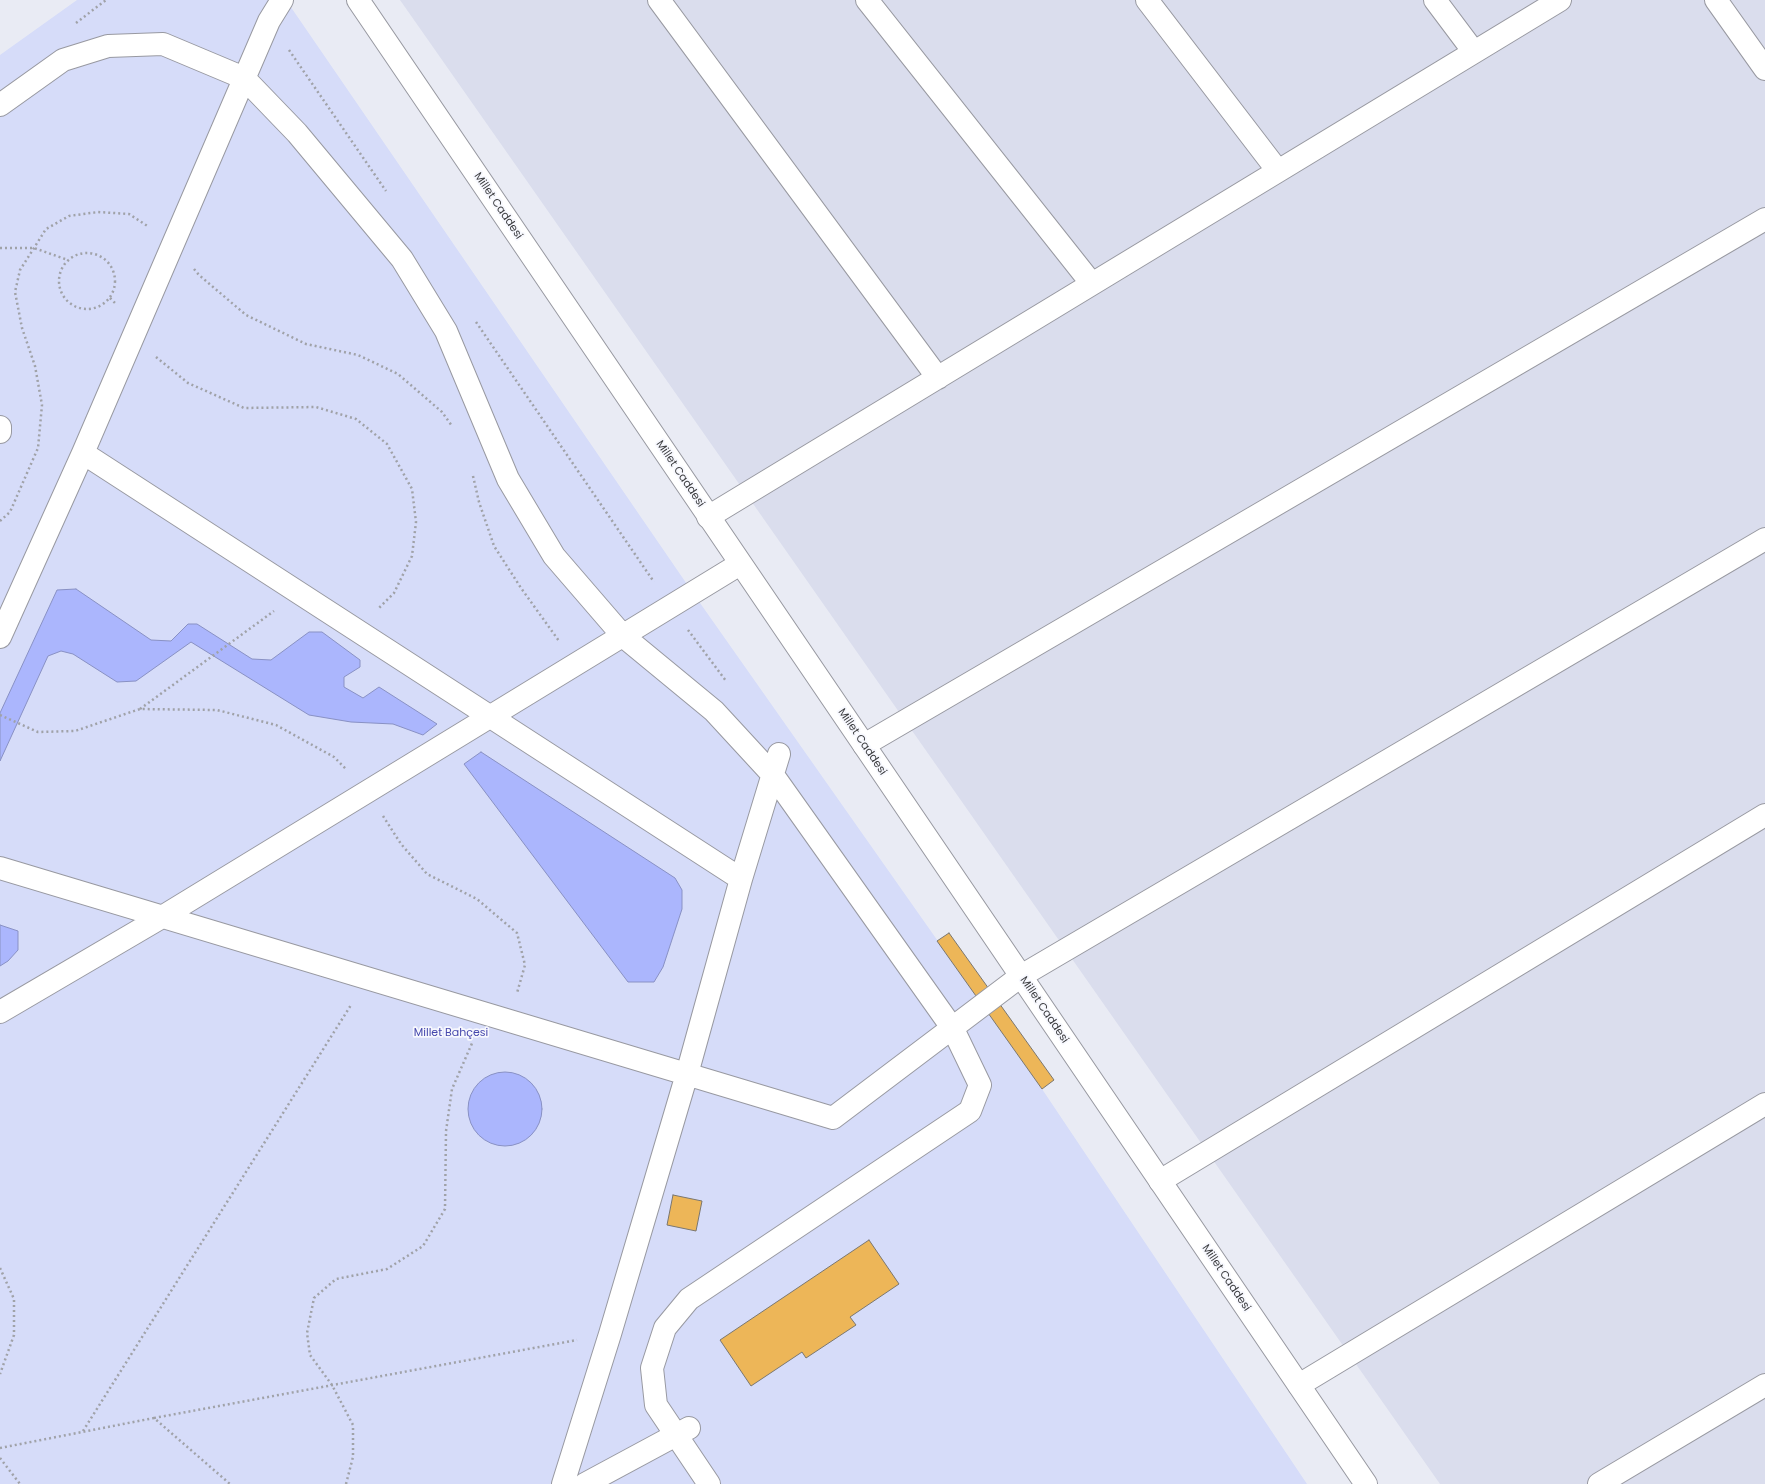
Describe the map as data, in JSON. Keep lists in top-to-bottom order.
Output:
{
  "streets": {
    "street": ["Millet Caddesi"]
  },
  "parks": ["Millet Bahçesi"]
}
